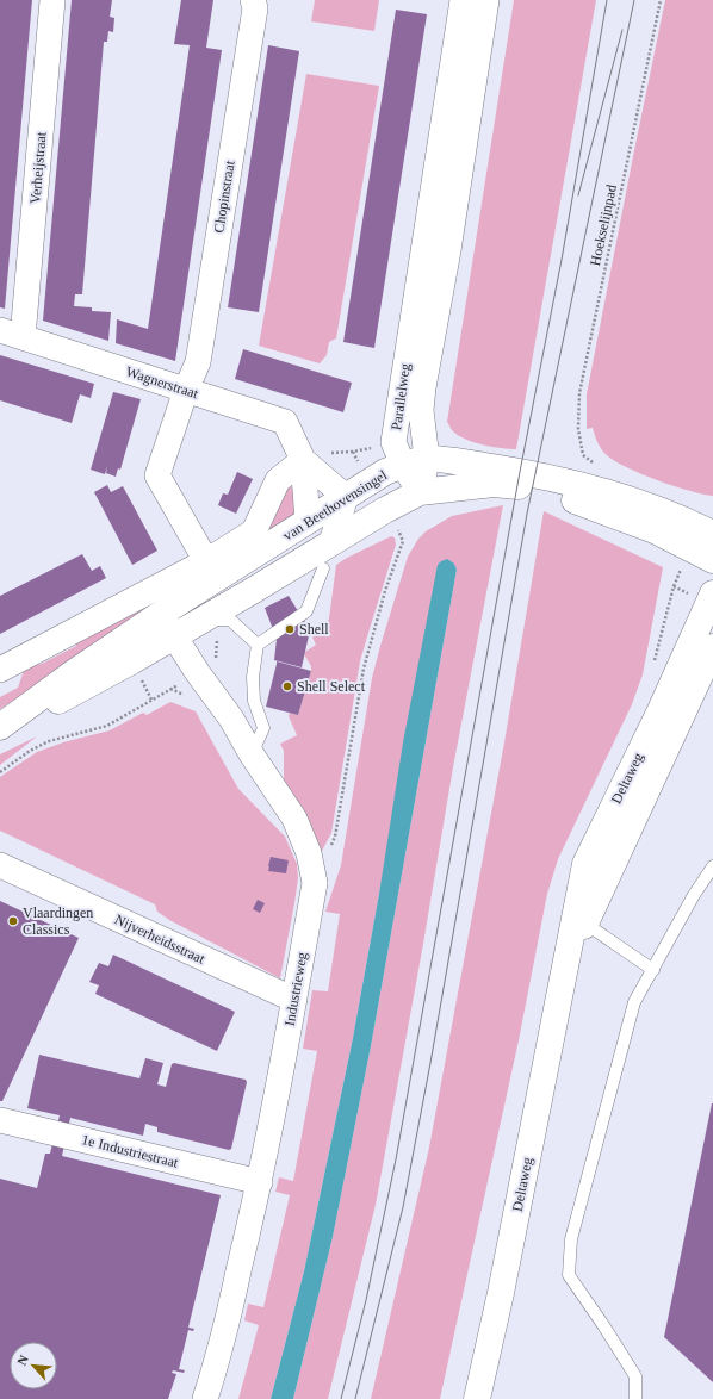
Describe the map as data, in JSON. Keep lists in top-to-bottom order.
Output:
{
  "streets": {
    "street": [
      "Verheijstraat",
      "Chopinstraat",
      "Wagnerstraat",
      "Parallelweg",
      "van Beethovensingel",
      "Deltaweg",
      "Nijverheidsstraat",
      "Industrieweg",
      "1e Industriestraat"
    ],
    "path": ["Hoekselijnpad"]
  },
  "crossings": [
    ["Verheijstraat", "Wagnerstraat"],
    ["Chopinstraat", "Wagnerstraat"],
    ["Parallelweg", "van Beethovensingel"],
    ["van Beethovensingel", "Industrieweg"],
    ["Nijverheidsstraat", "Industrieweg"],
    ["Industrieweg", "1e Industriestraat"]
  ],
  "places": ["Shell", "Shell Select", "Vlaardingen Classics"],
  "north": "top left"
}
